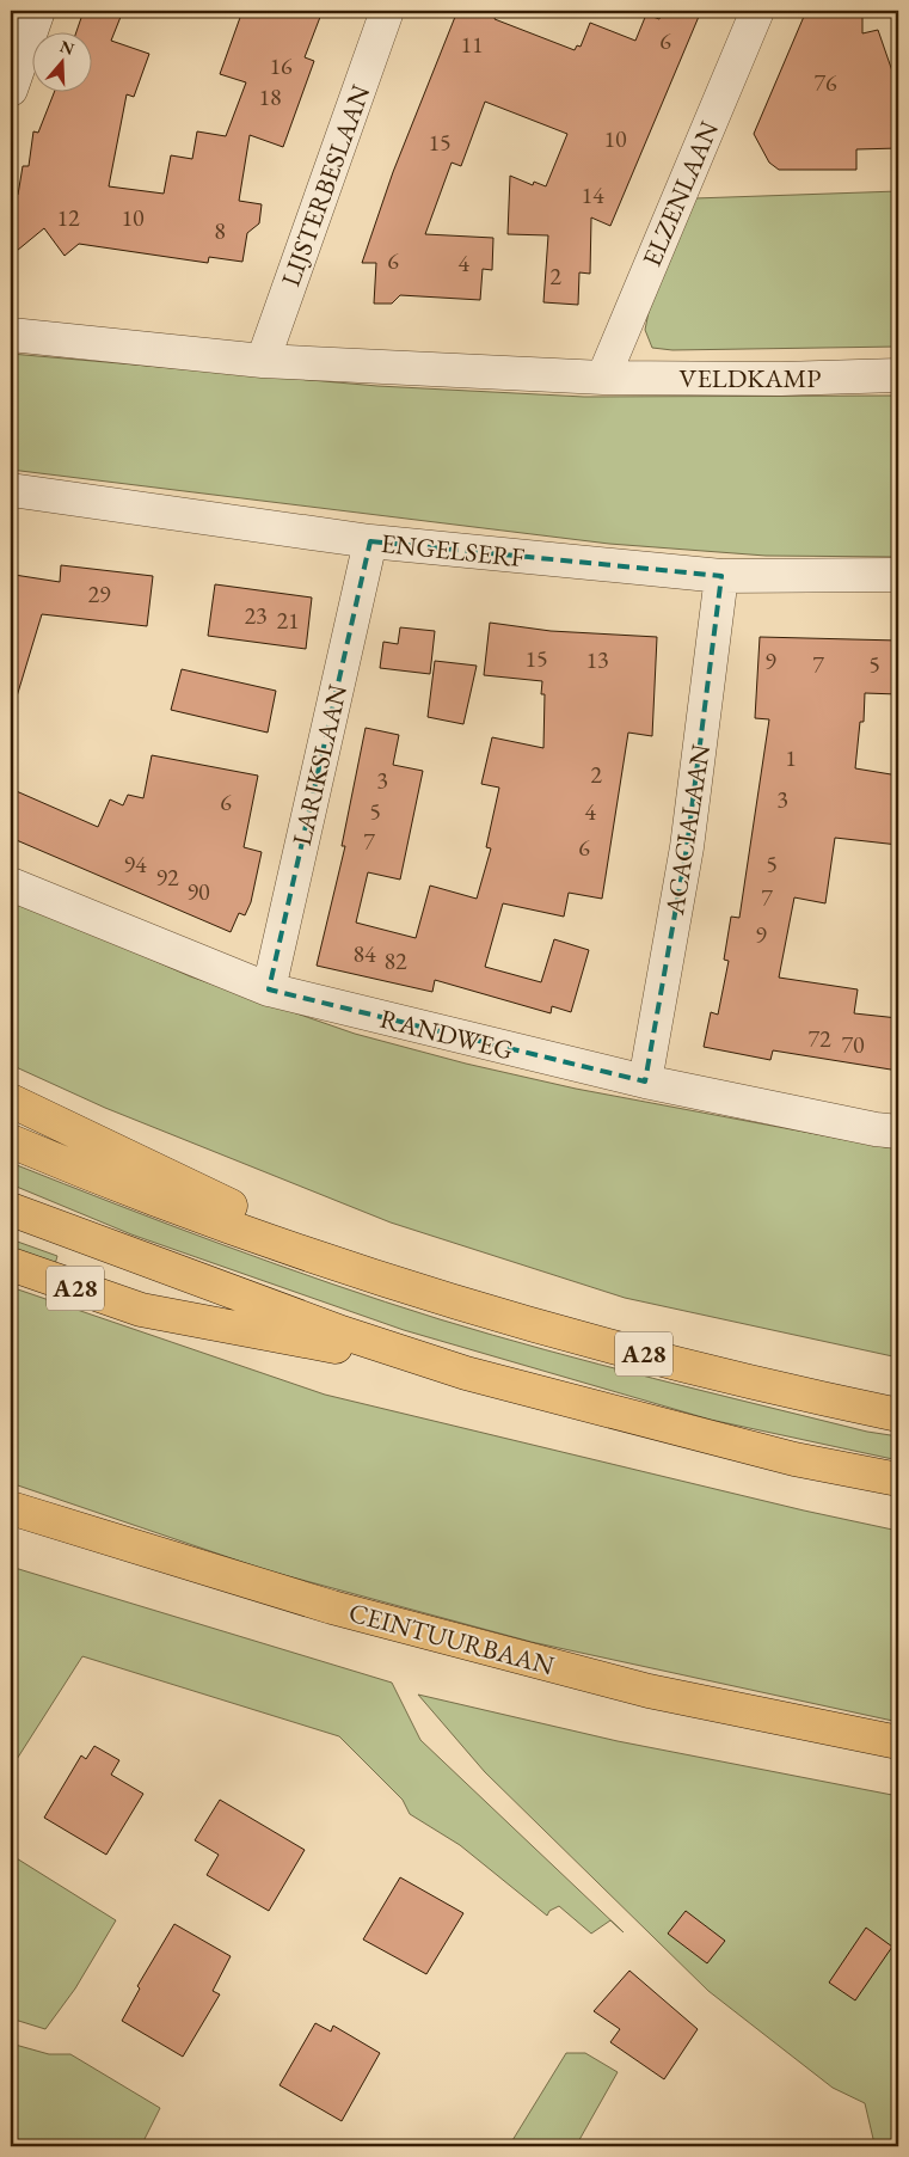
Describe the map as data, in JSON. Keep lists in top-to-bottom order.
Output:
{
  "streets": {
    "main road": ["A28", "CEINTUURBAAN"],
    "street": [
      "LIJSTERBESLAAN",
      "ELZENLAAN",
      "VELDKAMP",
      "ENGELSERF",
      "LARIKSLAAN",
      "ACACIALAAN",
      "RANDWEG"
    ]
  },
  "crossings": [
    ["ELZENLAAN", "VELDKAMP"],
    ["ENGELSERF", "LARIKSLAAN"],
    ["ENGELSERF", "ACACIALAAN"],
    ["LARIKSLAAN", "RANDWEG"],
    ["ACACIALAAN", "RANDWEG"]
  ],
  "house_numbers": [
    "6",
    "11",
    "16",
    "76",
    "18",
    "10",
    "15",
    "14",
    "12",
    "10",
    "8",
    "6",
    "4",
    "2",
    "29",
    "23",
    "21",
    "15",
    "13",
    "9",
    "7",
    "5",
    "1",
    "2",
    "3",
    "3",
    "6",
    "5",
    "4",
    "7",
    "6",
    "94",
    "5",
    "92",
    "90",
    "7",
    "9",
    "84",
    "82",
    "72",
    "70"
  ],
  "north": "top"
}
